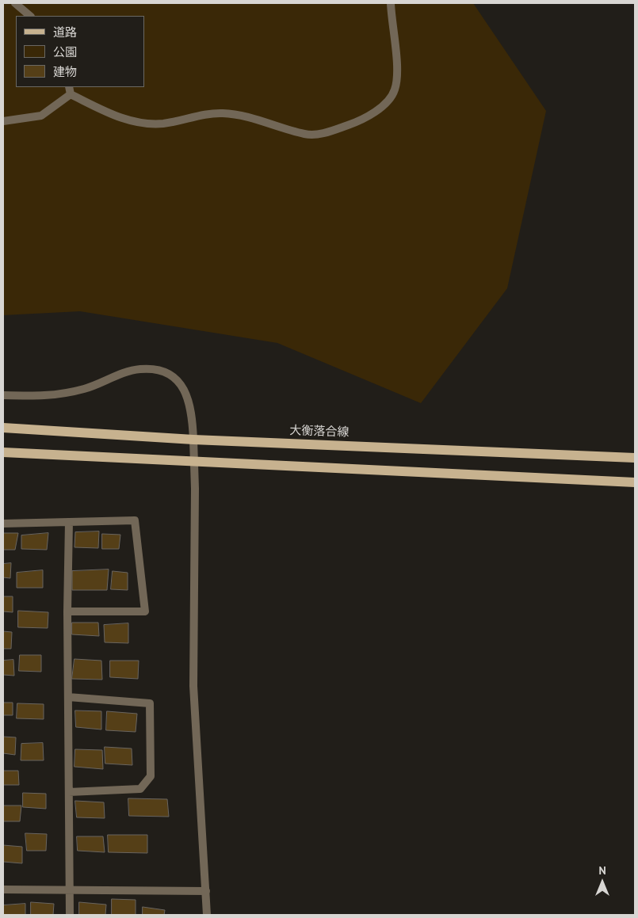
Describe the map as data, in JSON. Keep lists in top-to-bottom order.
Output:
{
  "streets": {
    "main road": ["大衡落合線"]
  },
  "legend": ["道路", "公園", "建物"],
  "north": "top"
}
